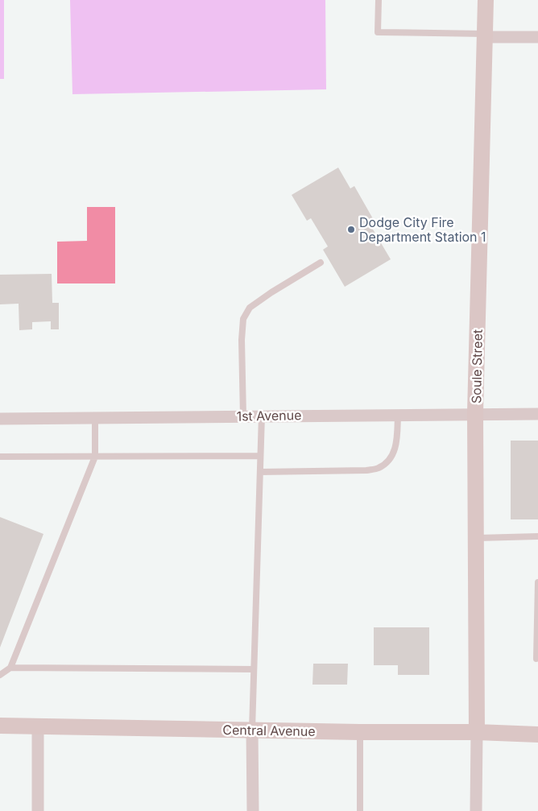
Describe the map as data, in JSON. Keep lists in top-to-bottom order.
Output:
{
  "streets": {
    "street": ["Soule Street", "1st Avenue", "Central Avenue"]
  },
  "crossings": [
    ["Soule Street", "1st Avenue"],
    ["Soule Street", "Central Avenue"]
  ],
  "places": ["Dodge City Fire Department Station 1"]
}
